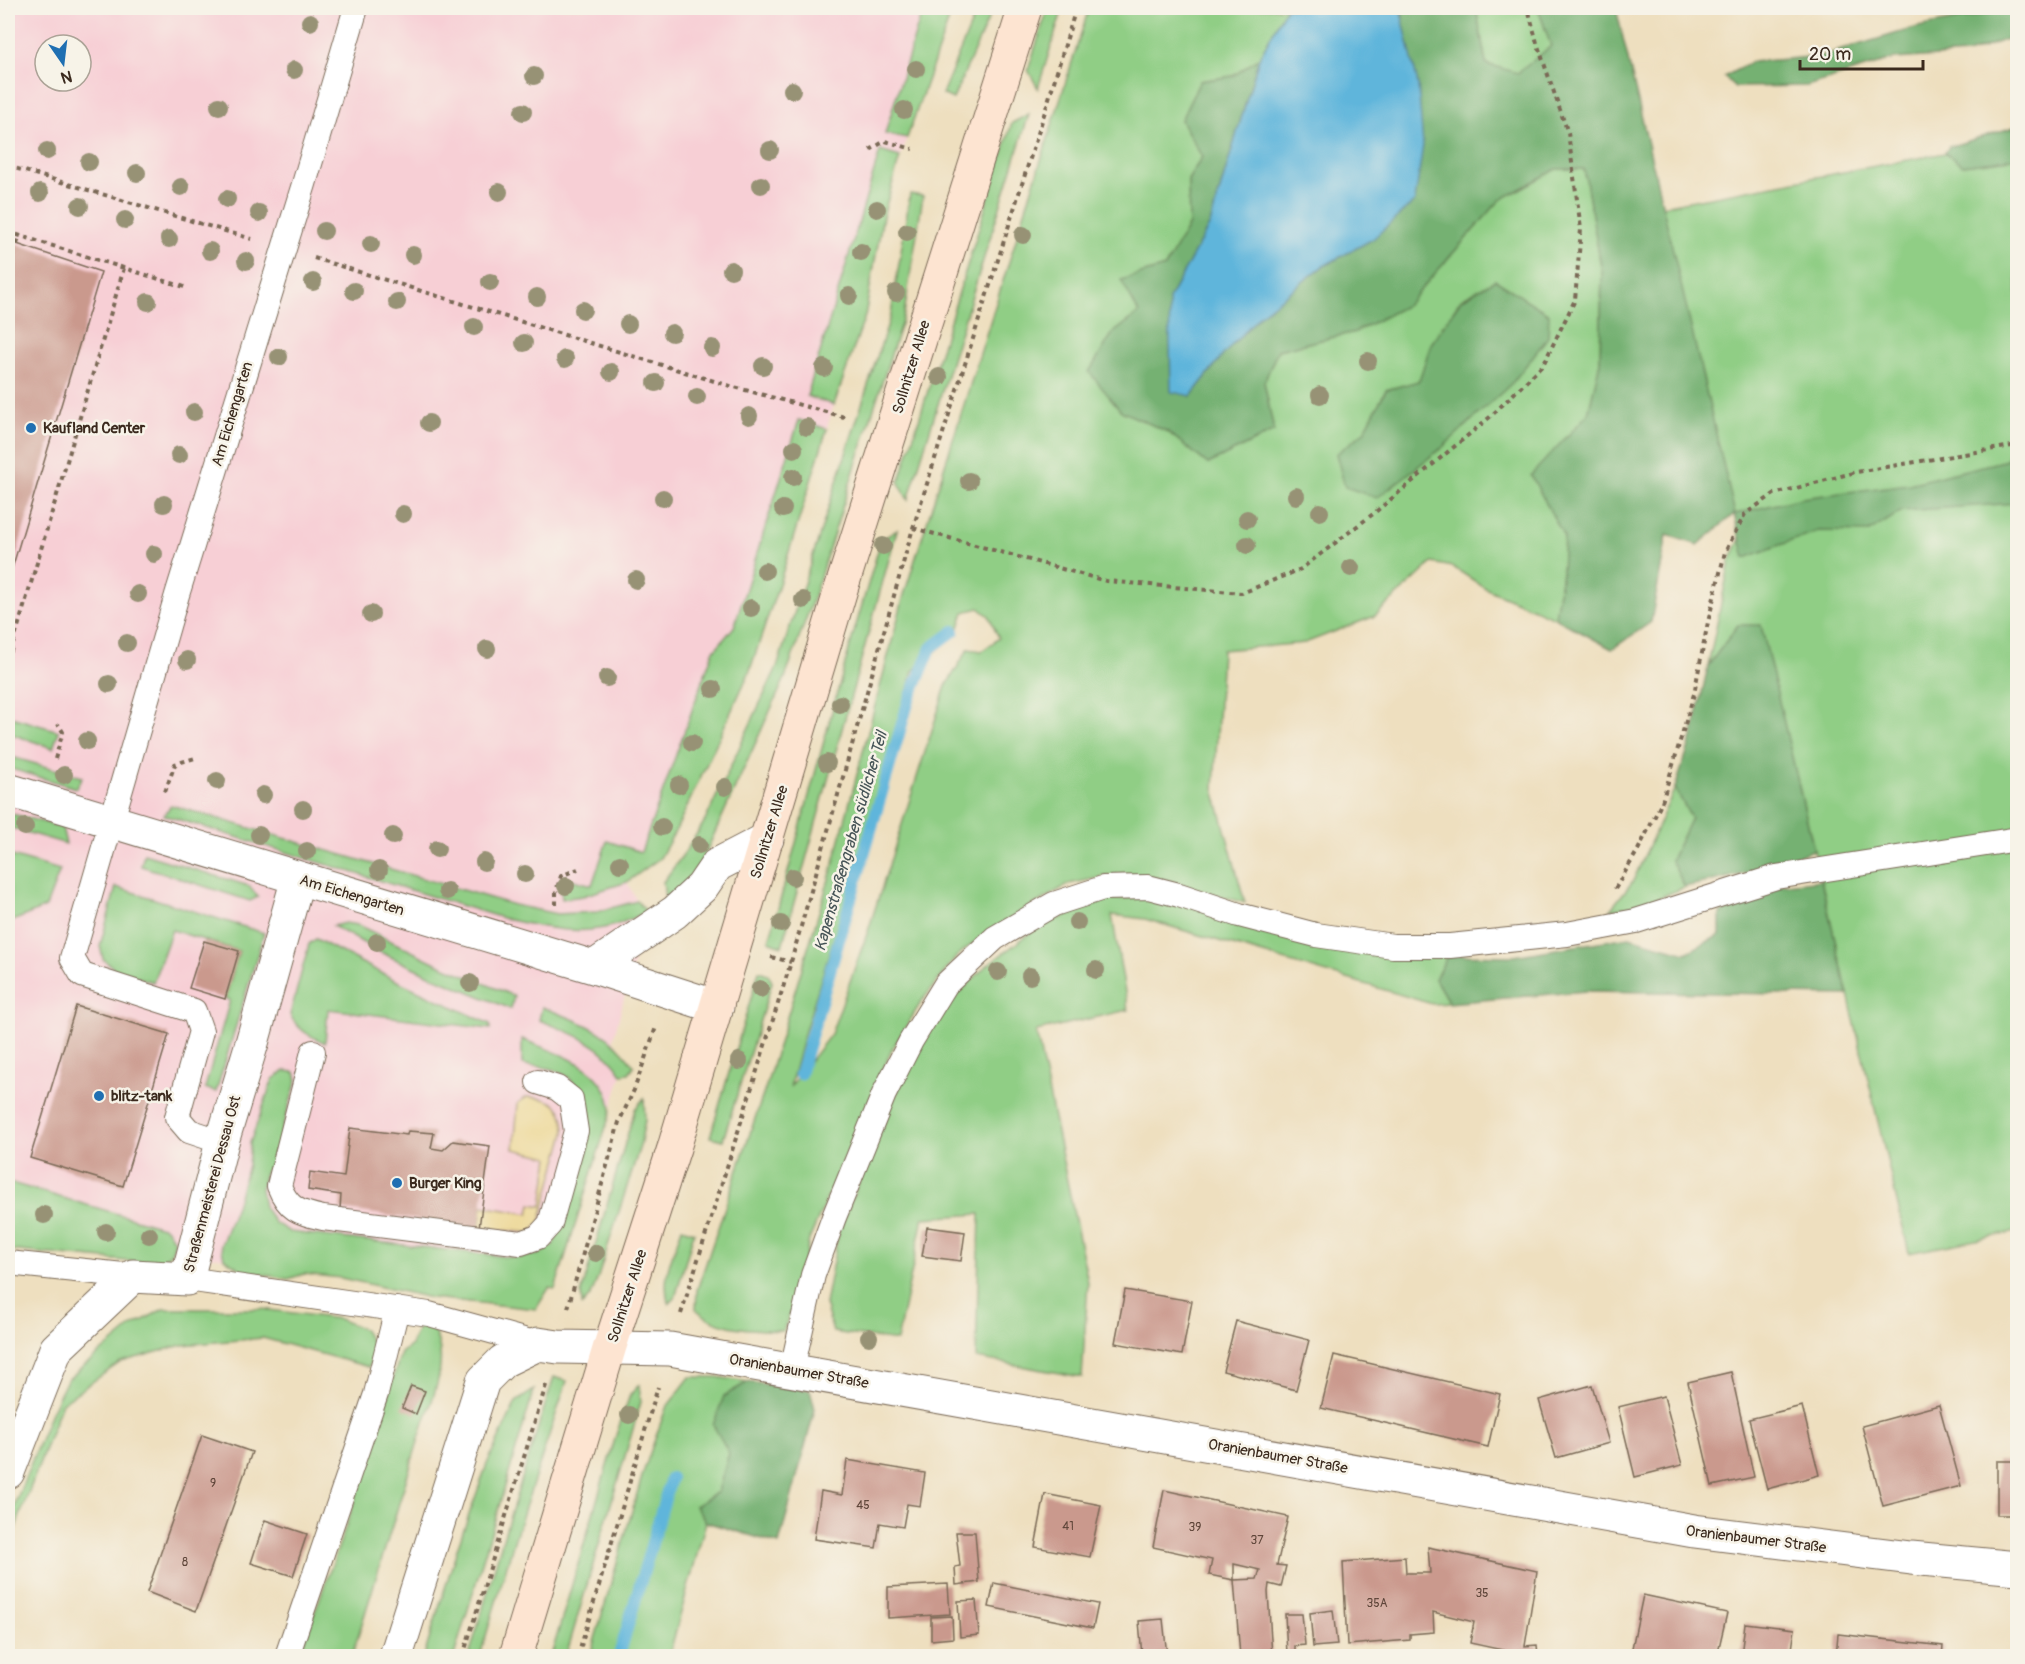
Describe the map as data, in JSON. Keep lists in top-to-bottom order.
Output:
{
  "streets": {
    "main road": ["Sollnitzer Allee"],
    "street": ["Am Eichengarten", "Straßenmeisterei Dessau Ost", "Oranienbaumer Straße"]
  },
  "crossings": [
    ["Sollnitzer Allee", "Am Eichengarten"],
    ["Sollnitzer Allee", "Oranienbaumer Straße"],
    ["Am Eichengarten", "Straßenmeisterei Dessau Ost"]
  ],
  "water": ["Kapenstraßengraben südlicher Teil"],
  "places": ["Kaufland Center", "blitz-tank", "Burger King"],
  "house_numbers": [
    "9",
    "45",
    "41",
    "39",
    "37",
    "8",
    "35",
    "35A"
  ],
  "scale_bar": "20 m",
  "north": "bottom"
}
